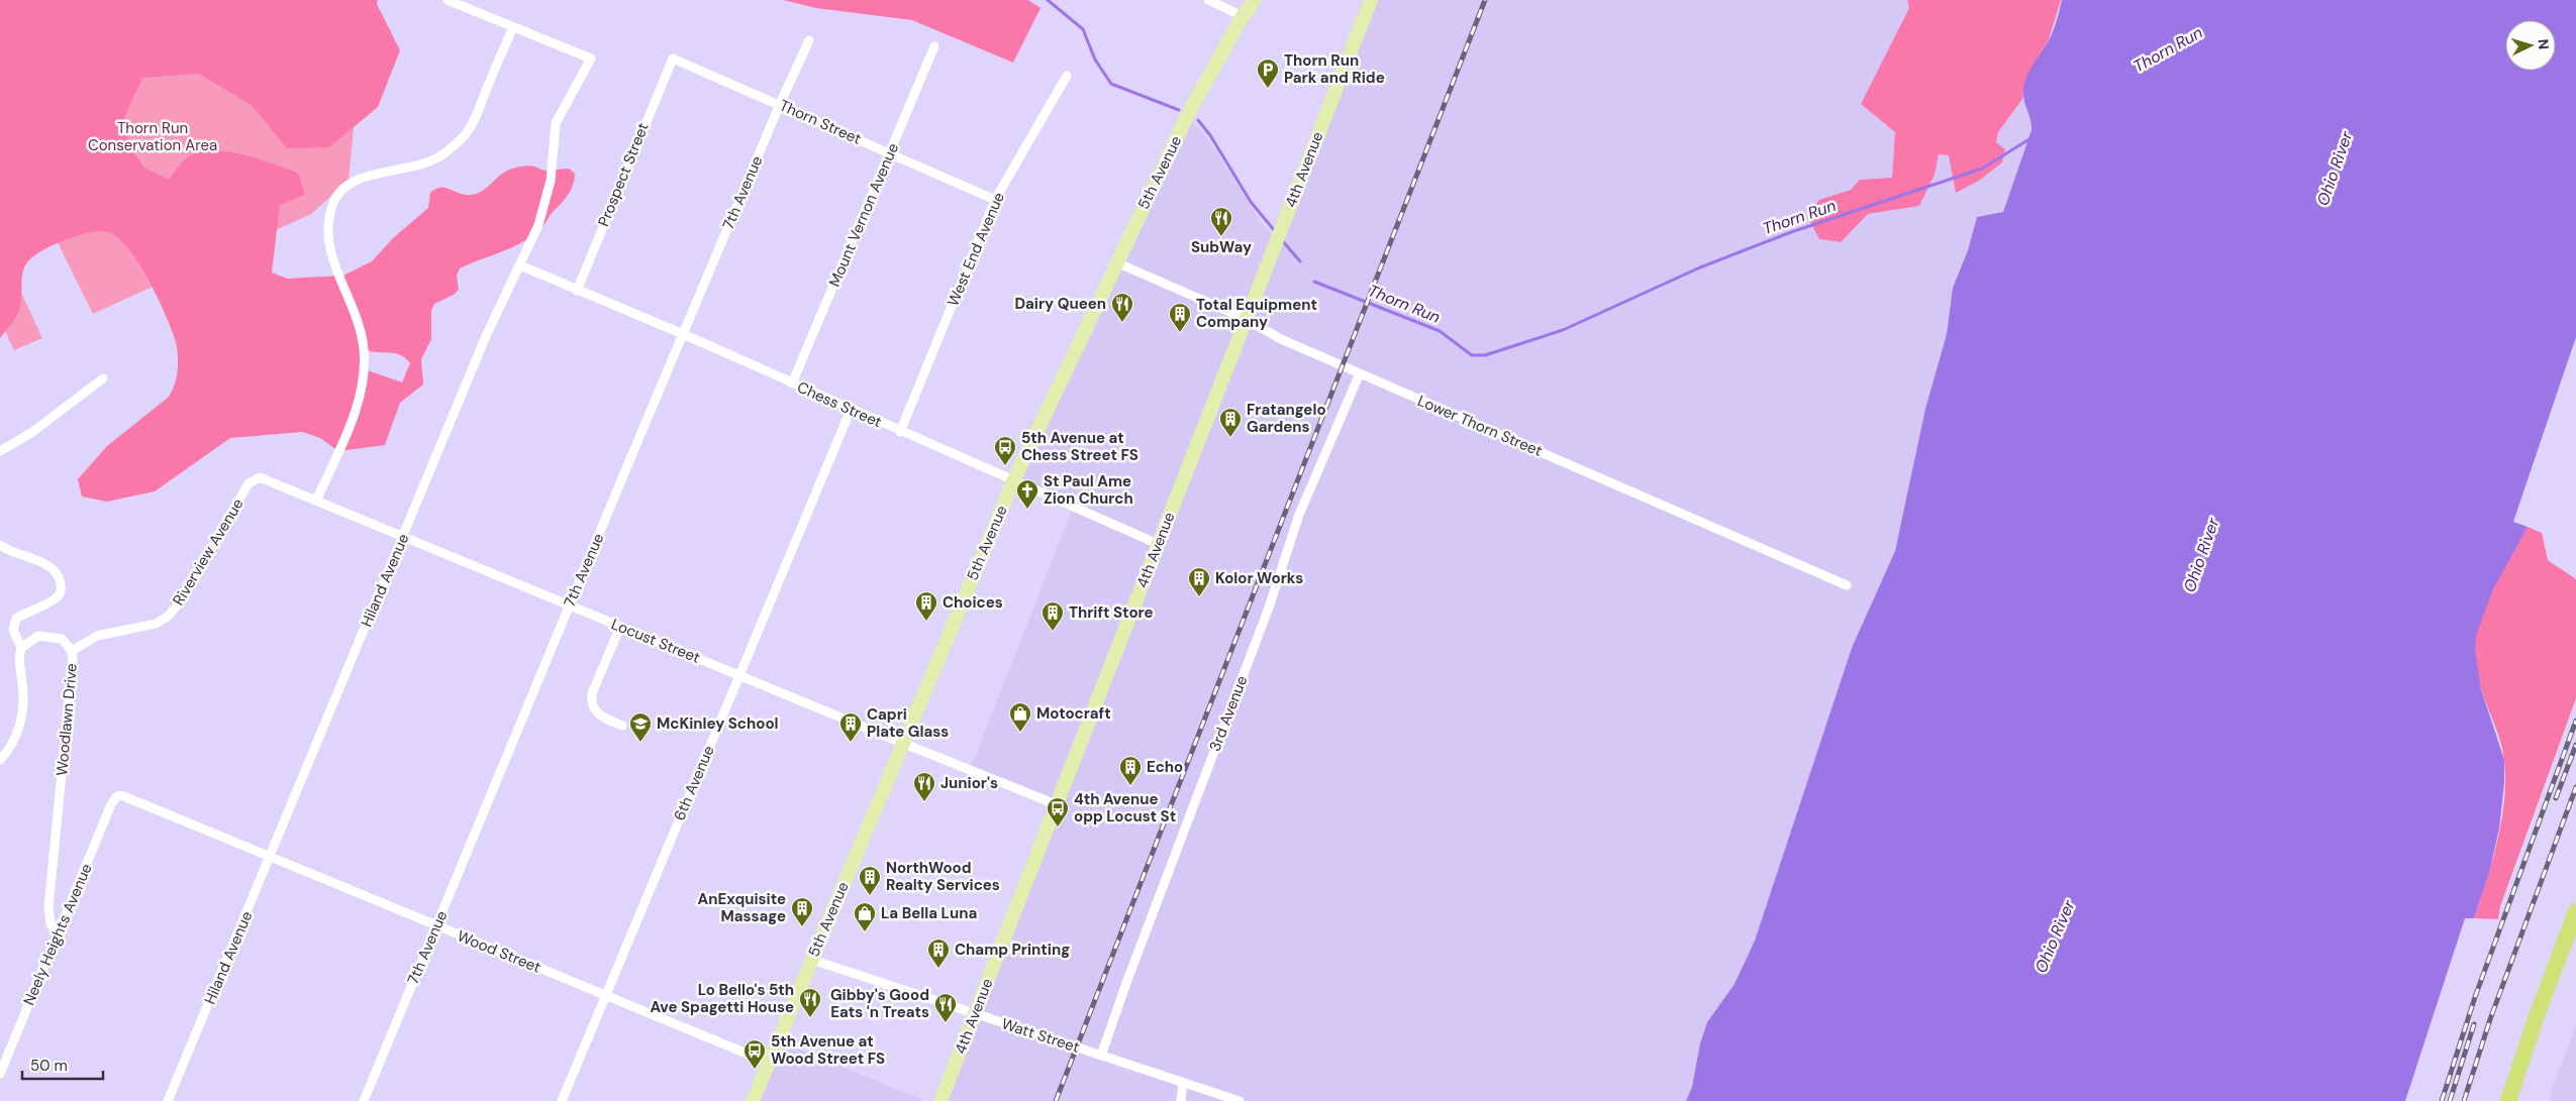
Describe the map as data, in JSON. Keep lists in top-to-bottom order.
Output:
{
  "streets": {
    "main road": ["4th Avenue", "5th Avenue"],
    "street": [
      "Thorn Street",
      "Prospect Street",
      "7th Avenue",
      "Mount Vernon Avenue",
      "West End Avenue",
      "Chess Street",
      "Lower Thorn Street",
      "Riverview Avenue",
      "Hiland Avenue",
      "Locust Street",
      "3rd Avenue",
      "Woodlawn Drive",
      "6th Avenue",
      "Neely Heights Avenue",
      "Wood Street",
      "Watt Street"
    ]
  },
  "crossings": [
    ["Thorn Street", "Prospect Street"],
    ["Thorn Street", "7th Avenue"],
    ["Thorn Street", "Mount Vernon Avenue"],
    ["Thorn Street", "West End Avenue"],
    ["4th Avenue", "Chess Street"],
    ["4th Avenue", "Lower Thorn Street"],
    ["4th Avenue", "Locust Street"],
    ["4th Avenue", "Watt Street"],
    ["5th Avenue", "Chess Street"],
    ["5th Avenue", "Lower Thorn Street"],
    ["5th Avenue", "Locust Street"],
    ["5th Avenue", "Wood Street"],
    ["5th Avenue", "Watt Street"],
    ["Prospect Street", "Chess Street"],
    ["7th Avenue", "Chess Street"],
    ["7th Avenue", "Locust Street"],
    ["7th Avenue", "Wood Street"],
    ["Mount Vernon Avenue", "Chess Street"],
    ["West End Avenue", "Chess Street"],
    ["Chess Street", "Hiland Avenue"],
    ["Chess Street", "6th Avenue"],
    ["Lower Thorn Street", "3rd Avenue"],
    ["Riverview Avenue", "Locust Street"],
    ["Riverview Avenue", "Woodlawn Drive"],
    ["Hiland Avenue", "Locust Street"],
    ["Hiland Avenue", "Wood Street"],
    ["Locust Street", "6th Avenue"],
    ["3rd Avenue", "Watt Street"],
    ["Woodlawn Drive", "Neely Heights Avenue"],
    ["6th Avenue", "Wood Street"],
    ["Neely Heights Avenue", "Wood Street"]
  ],
  "water": ["Thorn Run", "Ohio River"],
  "parks": ["Thorn Run Conservation Area"],
  "places": {
    "parking": ["Thorn Run Park and Ride"],
    "restaurant": [
      "SubWay",
      "Dairy Queen",
      "Junior's",
      "Lo Bello's 5th Ave Spagetti House",
      "Gibby's Good Eats 'n Treats"
    ],
    "building": [
      "Total Equipment Company",
      "Fratangelo Gardens",
      "Kolor Works",
      "Choices",
      "Thrift Store",
      "Capri Plate Glass",
      "Echo",
      "NorthWood Realty Services",
      "AnExquisite Massage",
      "Champ Printing"
    ],
    "bus stop": ["5th Avenue at Chess Street FS", "4th Avenue opp Locust St", "5th Avenue at Wood Street FS"],
    "church": ["St Paul Ame Zion Church"],
    "shop": ["Motocraft", "La Bella Luna"],
    "school or university": ["McKinley School"]
  },
  "scale_bar": "50 m",
  "north": "right"
}
